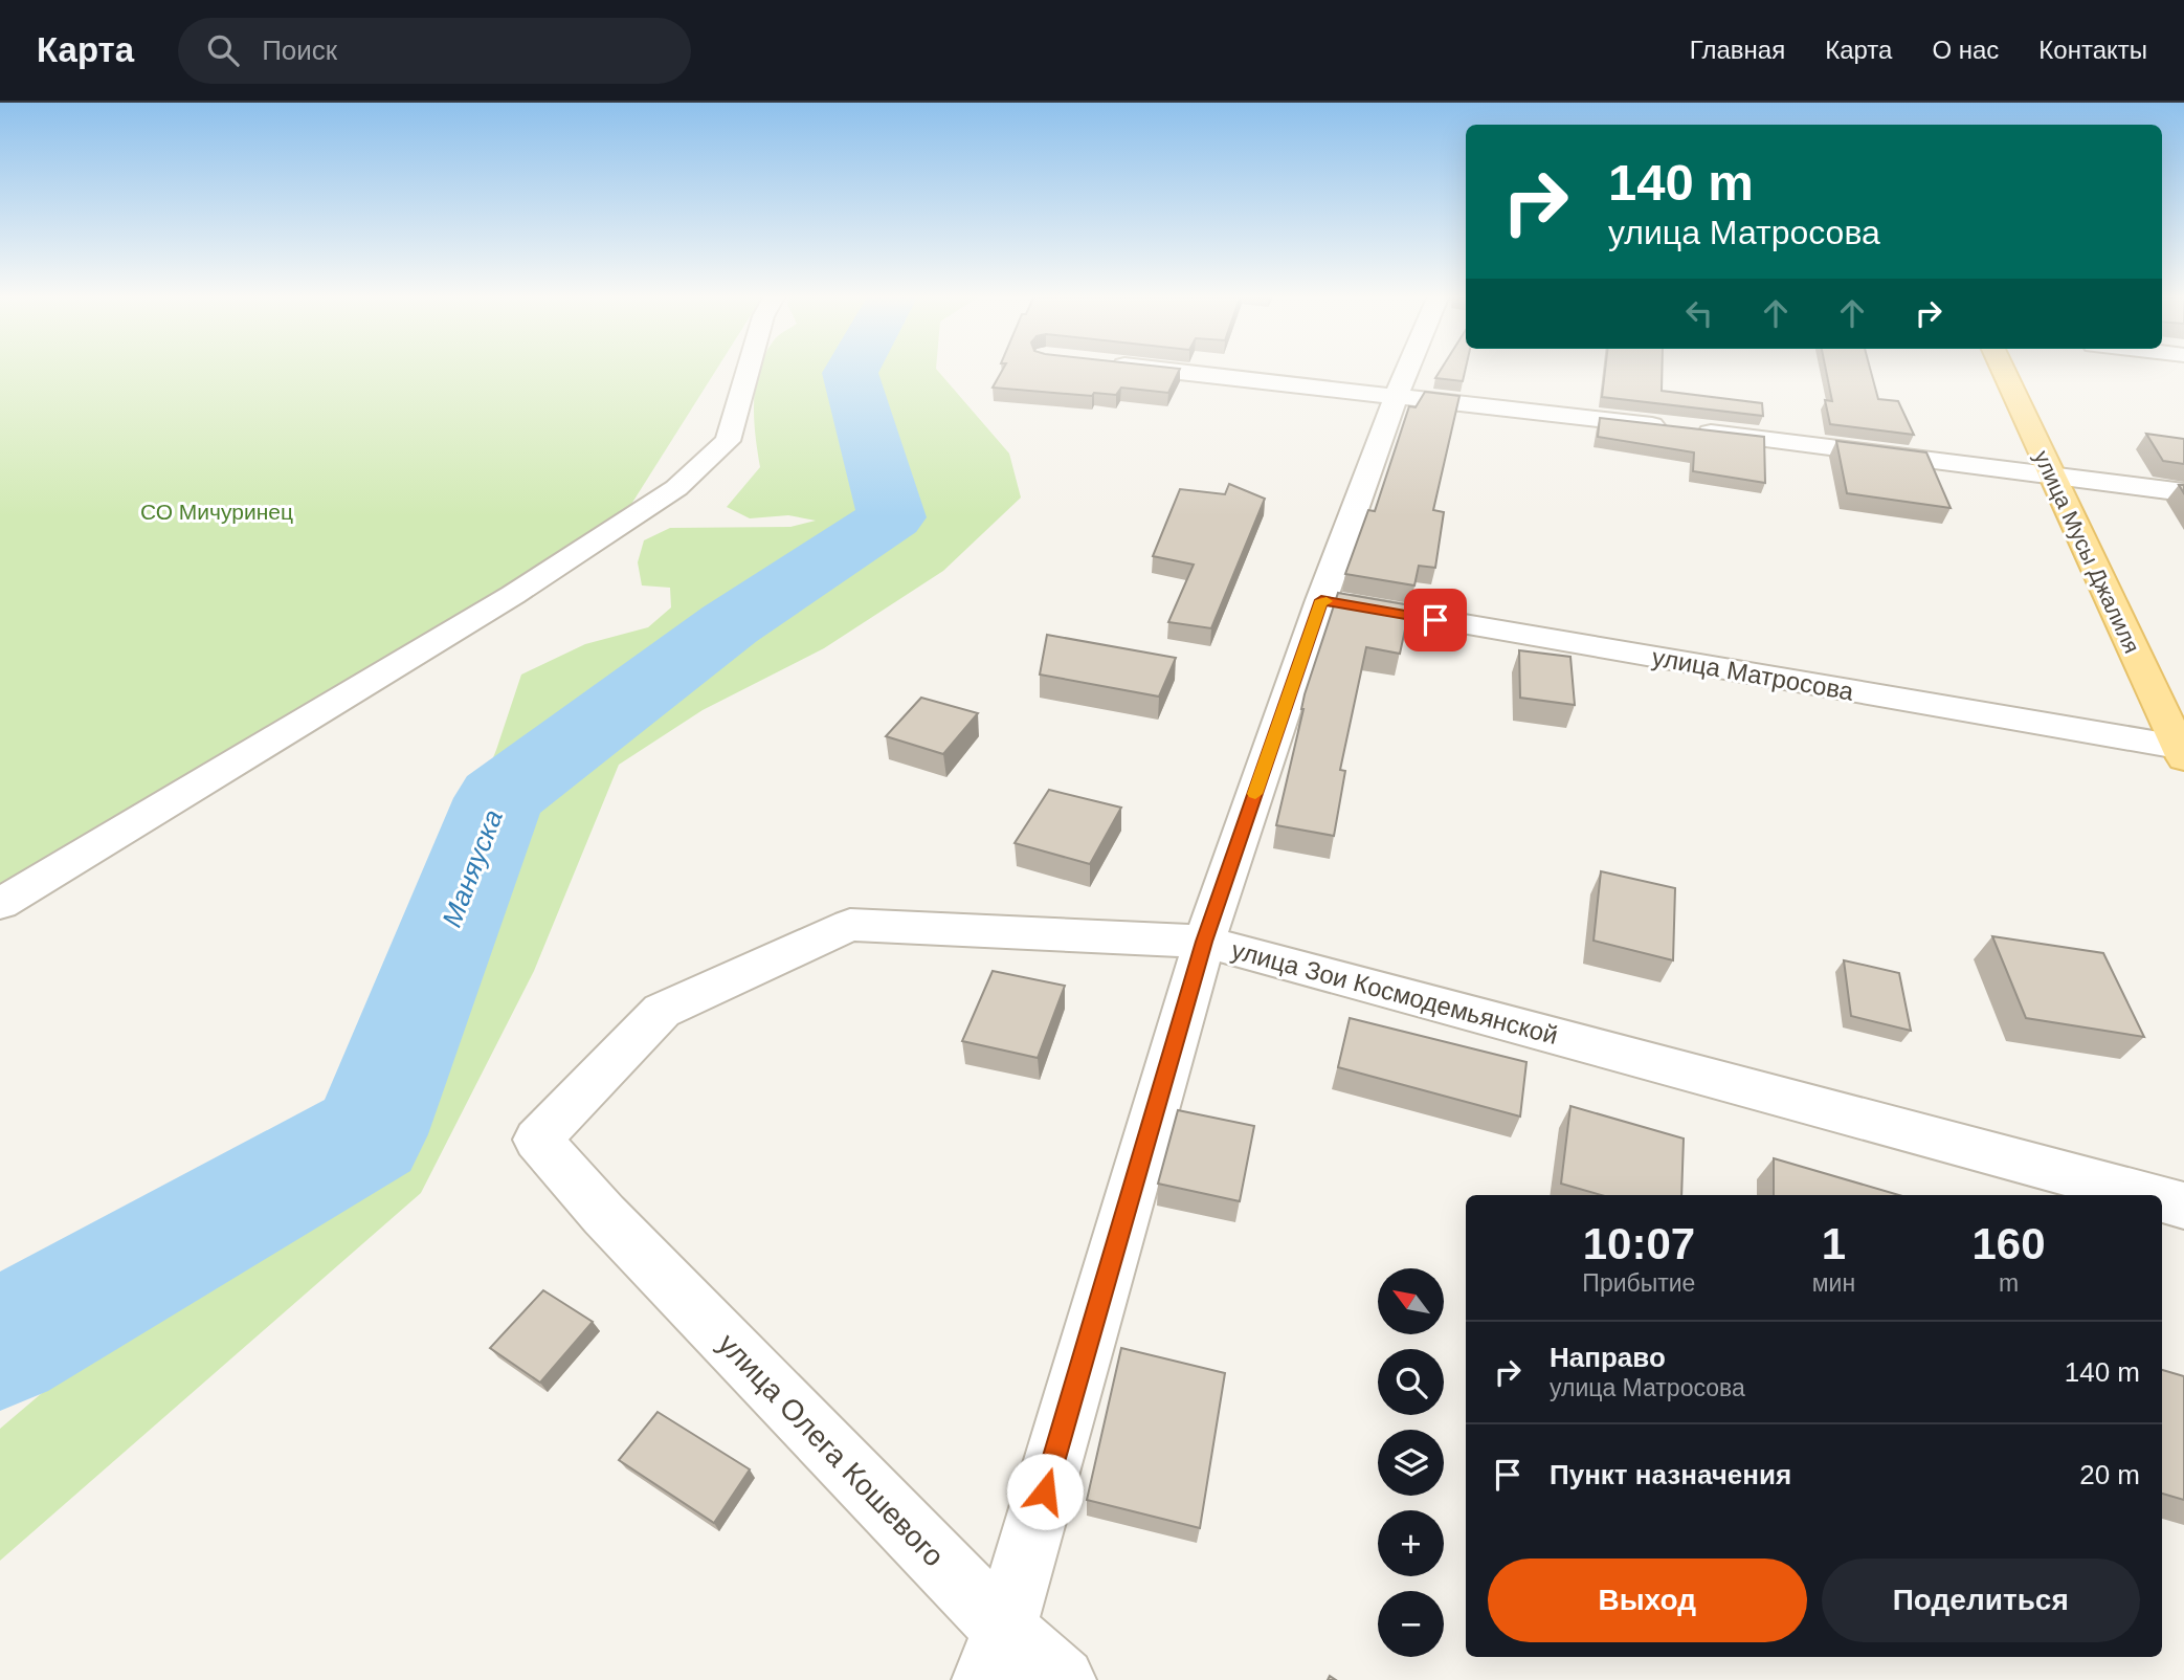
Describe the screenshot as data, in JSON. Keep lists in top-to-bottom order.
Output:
{
  "streets": {
    "main road": ["улица Мусы Джалиля"],
    "street": ["улица Матросова", "улица Зои Космодемьянской", "улица Олега Кошевого"]
  },
  "crossings": [
    ["улица Мусы Джалиля", "улица Матросова"],
    ["улица Зои Космодемьянской", "улица Олега Кошевого"]
  ],
  "water": ["Маняуска"],
  "parks": ["СО Мичуринец"],
  "north": "top left",
  "page": {
    "header": "Карта",
    "search": "Поиск",
    "nav": [
      "Главная",
      "Карта",
      "О нас",
      "Контакты"
    ],
    "turn": ["140 m", "улица Матросова"],
    "eta": [
      "10:07",
      "Прибытие",
      "1",
      "мин",
      "160",
      "m"
    ],
    "map_buttons": ["+", "−"],
    "list": [
      {
        "name": "Направо",
        "note": "улица Матросова",
        "value": "140 m"
      },
      {
        "name": "Пункт назначения",
        "value": "20 m"
      }
    ],
    "buttons": ["Выход", "Поделиться"]
  }
}
